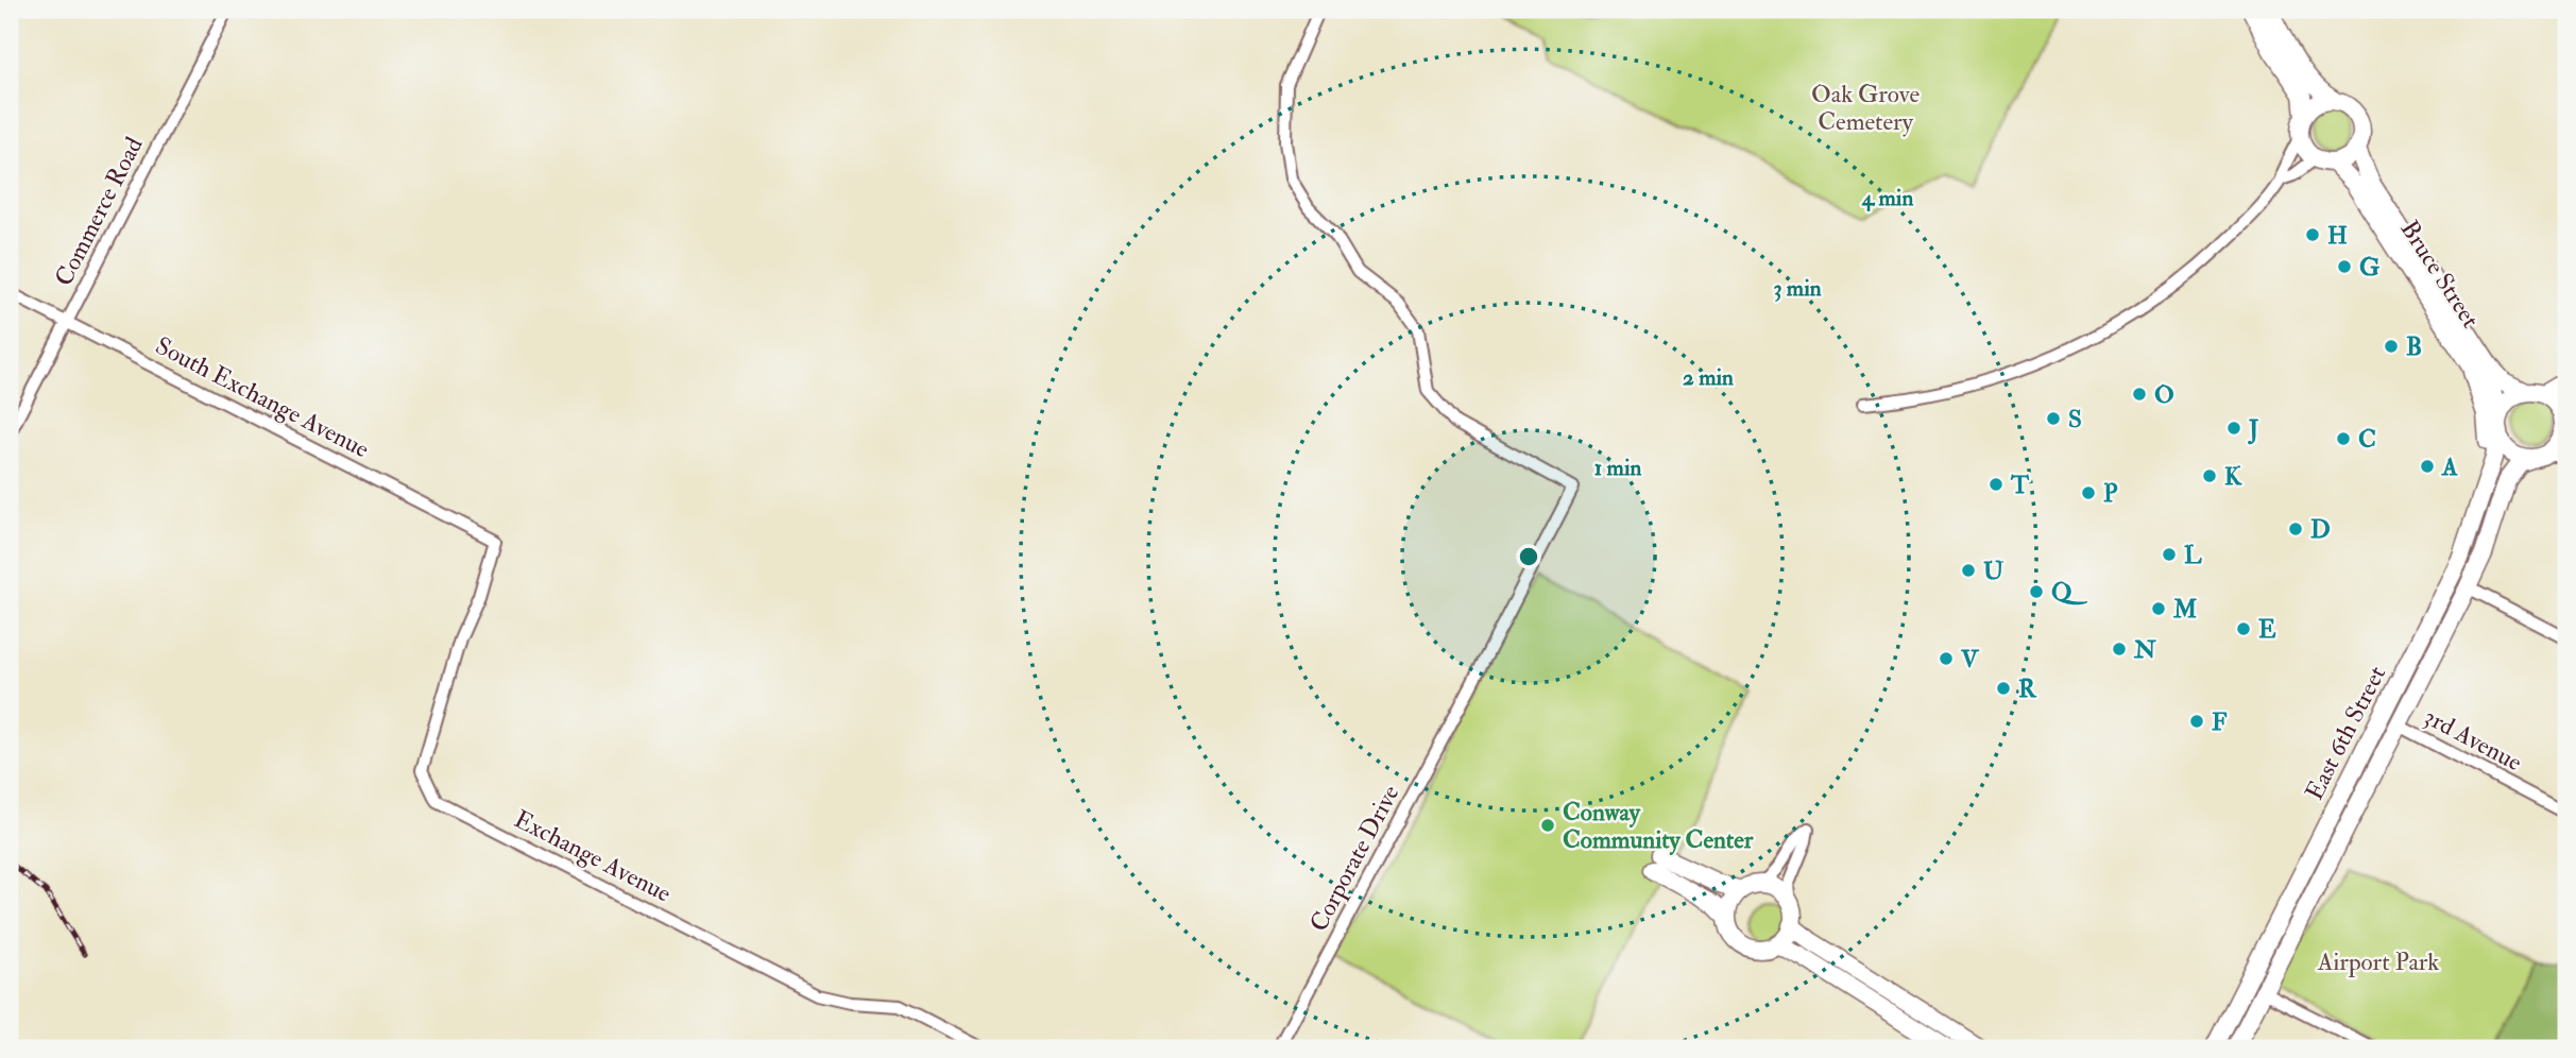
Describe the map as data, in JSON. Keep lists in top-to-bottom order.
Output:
{
  "streets": {
    "street": [
      "Commerce Road",
      "Bruce Street",
      "South Exchange Avenue",
      "East 6th Street",
      "3rd Avenue",
      "Exchange Avenue",
      "Corporate Drive"
    ]
  },
  "crossings": [
    ["Commerce Road", "South Exchange Avenue"],
    ["Bruce Street", "East 6th Street"],
    ["South Exchange Avenue", "Exchange Avenue"],
    ["East 6th Street", "3rd Avenue"]
  ],
  "parks": ["Oak Grove Cemetery", "Airport Park"],
  "places": [
    "H",
    "G",
    "B",
    "O",
    "S",
    "J",
    "C",
    "A",
    "K",
    "T",
    "P",
    "D",
    "L",
    "U",
    "Q",
    "M",
    "E",
    "N",
    "V",
    "R",
    "F",
    "Conway Community Center"
  ],
  "rings": [
    "4 min",
    "3 min",
    "2 min",
    "1 min"
  ]
}
